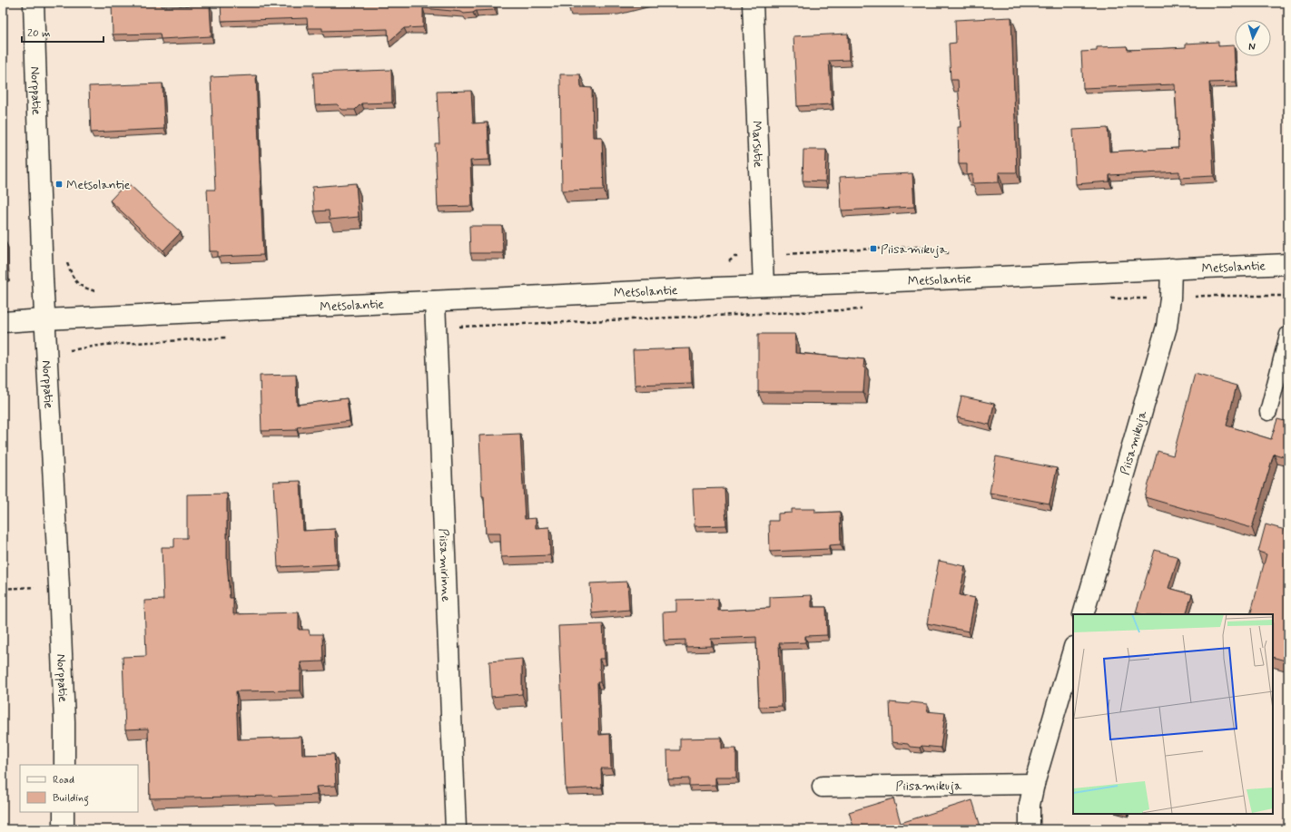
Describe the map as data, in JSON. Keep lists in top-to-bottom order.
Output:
{
  "streets": {
    "street": [
      "Norppatie",
      "Marsutie",
      "Metsolantie",
      "Piisamikuja",
      "Piisamirinne"
    ]
  },
  "crossings": [
    ["Norppatie", "Metsolantie"],
    ["Marsutie", "Metsolantie"],
    ["Metsolantie", "Piisamikuja"],
    ["Metsolantie", "Piisamirinne"]
  ],
  "places": {
    "transit": ["Metsolantie", "Piisamikuja"]
  },
  "legend": ["Road", "Building"],
  "scale_bar": "20 m",
  "north": "bottom"
}
